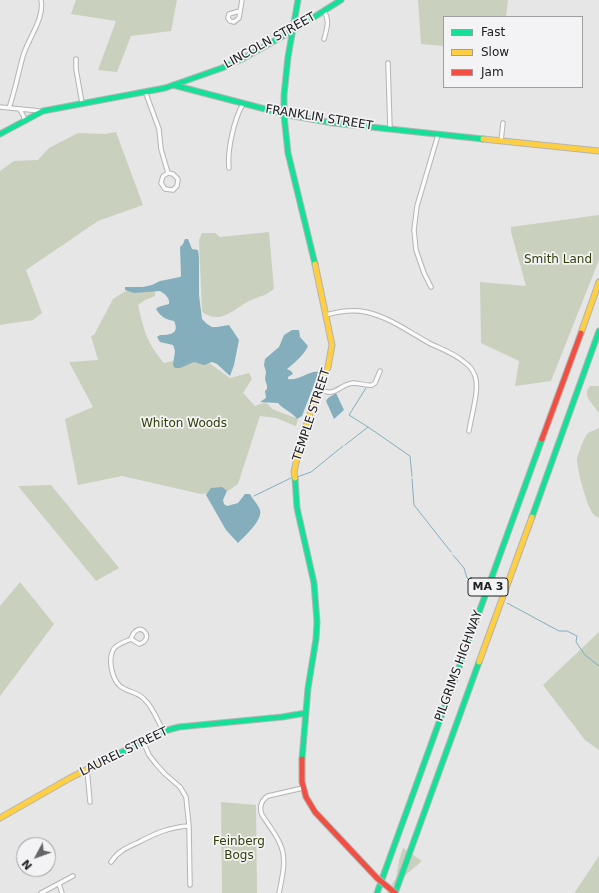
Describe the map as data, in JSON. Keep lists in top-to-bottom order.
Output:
{
  "streets": {
    "main road": [
      "LINCOLN STREET",
      "FRANKLIN STREET",
      "TEMPLE STREET",
      "MA 3",
      "PILGRIMS HIGHWAY",
      "LAUREL STREET"
    ]
  },
  "crossings": [
    ["LINCOLN STREET", "FRANKLIN STREET"],
    ["LINCOLN STREET", "TEMPLE STREET"],
    ["FRANKLIN STREET", "TEMPLE STREET"],
    ["TEMPLE STREET", "PILGRIMS HIGHWAY"],
    ["TEMPLE STREET", "LAUREL STREET"]
  ],
  "parks": ["Smith Land", "Whiton Woods", "Feinberg Bogs"],
  "legend": ["Fast", "Slow", "Jam"],
  "north": "bottom left"
}
